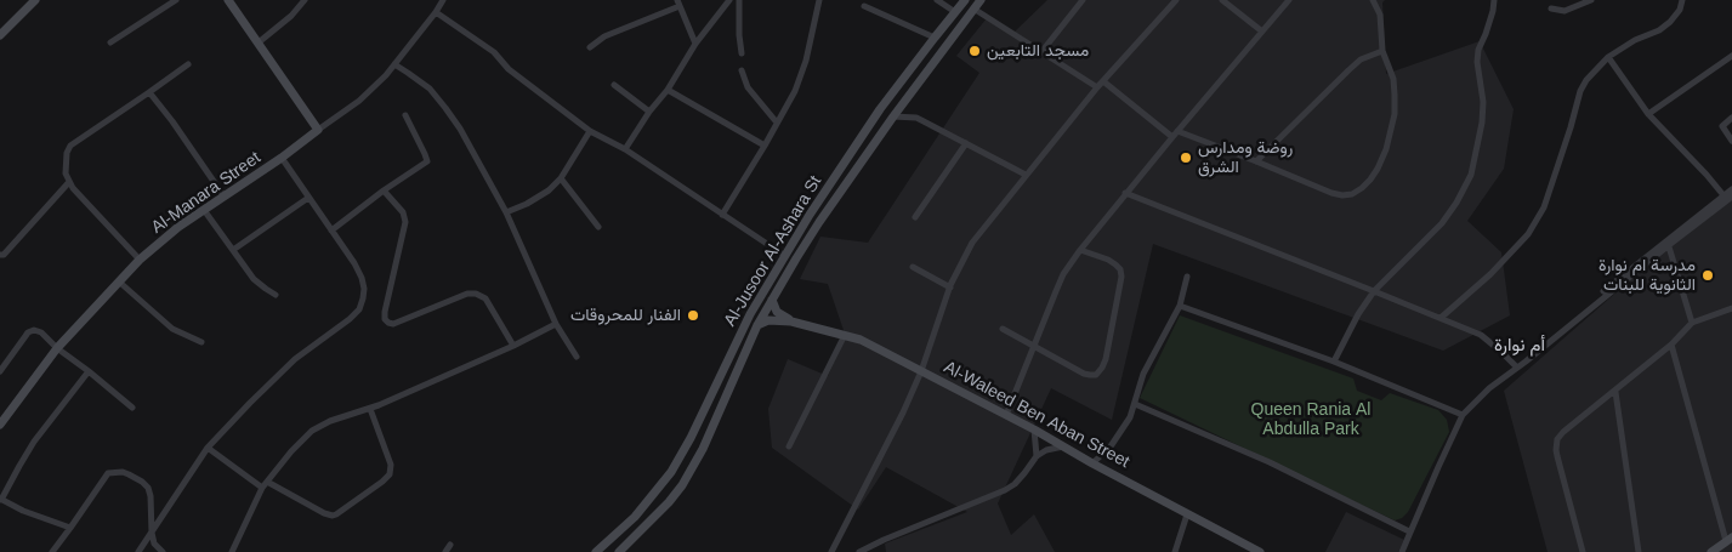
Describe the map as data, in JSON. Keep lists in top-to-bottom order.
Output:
{
  "streets": {
    "main road": ["Al-Manara Street", "Al-Jusoor Al-Ashara St", "Al-Waleed Ben Aban Street"]
  },
  "crossings": [
    ["Al-Jusoor Al-Ashara St", "Al-Waleed Ben Aban Street"]
  ],
  "districts": ["أم نوارة"],
  "parks": ["Queen Rania Al Abdulla Park"],
  "places": [
    "مسجد التابعين",
    "روضة ومدارس الشرق",
    "مدرسة ام نوارة الثانوية للبنات",
    "الفنار للمحروقات"
  ]
}
